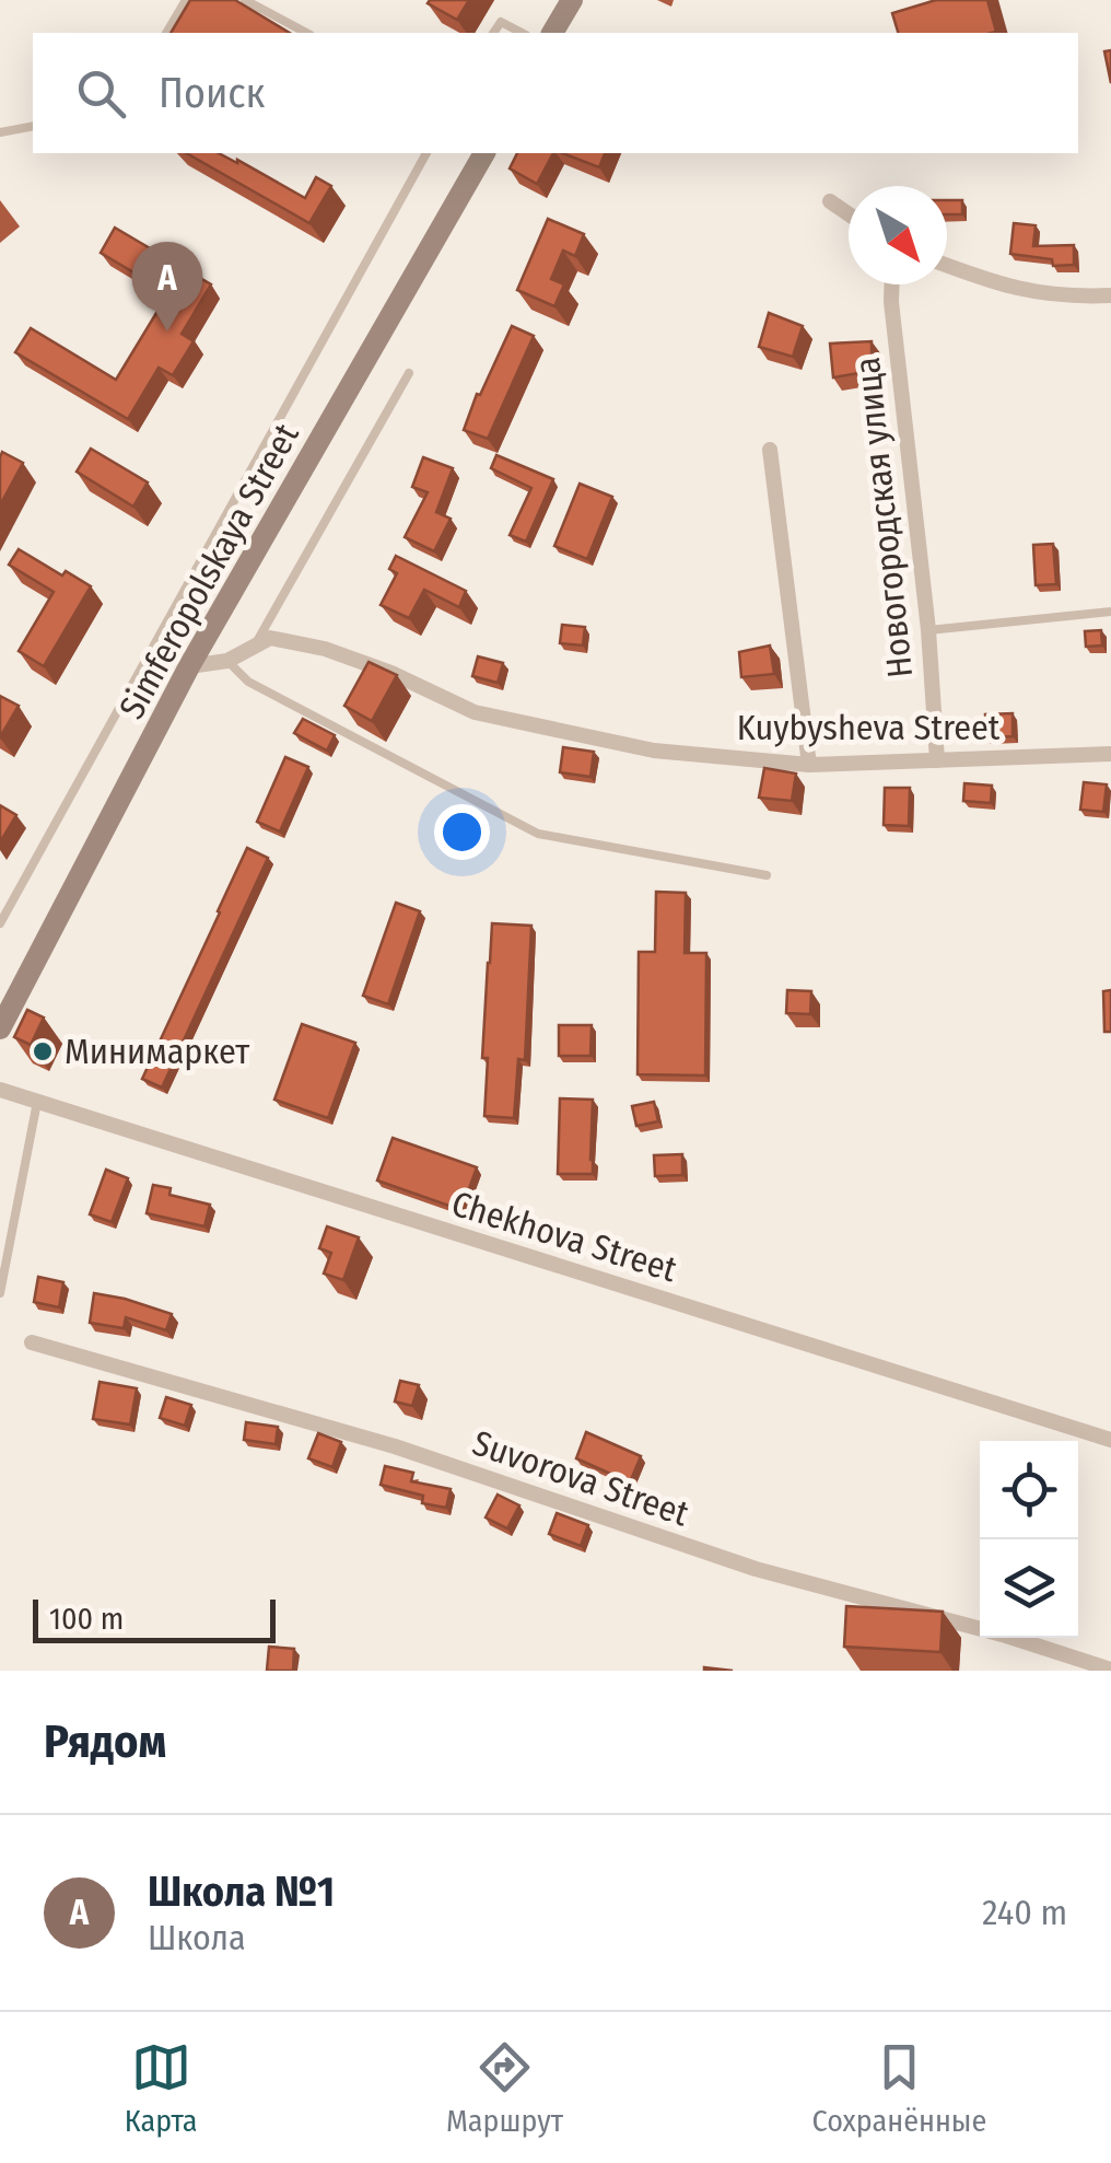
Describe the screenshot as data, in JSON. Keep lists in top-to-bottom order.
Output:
{
  "streets": {
    "main road": ["Simferopolskaya Street"],
    "street": [
      "Новогородская улица",
      "Kuybysheva Street",
      "Chekhova Street",
      "Suvorova Street"
    ]
  },
  "crossings": [
    ["Новогородская улица", "Kuybysheva Street"],
    ["Simferopolskaya Street", "Kuybysheva Street"]
  ],
  "places": ["Минимаркет"],
  "scale_bar": "100 m",
  "north": "bottom right",
  "page": {
    "search": "Поиск",
    "pins": "A",
    "scale": "100 m",
    "heading": "Рядом",
    "list": [
      {
        "mark": "A",
        "name": "Школа №1",
        "note": "Школа",
        "value": "240 m"
      }
    ],
    "nav": ["Карта", "Маршрут", "Сохранённые"]
  }
}
